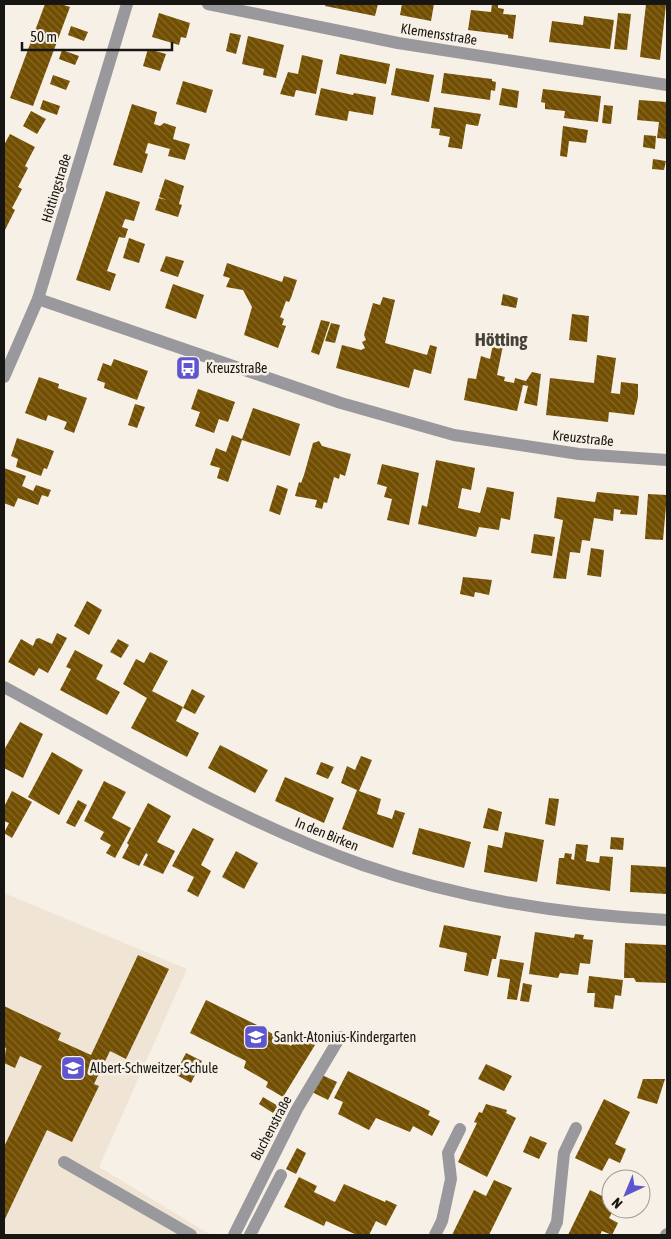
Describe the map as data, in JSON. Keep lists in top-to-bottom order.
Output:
{
  "streets": {
    "street": [
      "Klemensstraße",
      "Höttingstraße",
      "Kreuzstraße",
      "In den Birken",
      "Buchenstraße"
    ]
  },
  "crossings": [
    ["Höttingstraße", "Kreuzstraße"]
  ],
  "districts": ["Hötting"],
  "places": {
    "bus stop": ["Kreuzstraße"],
    "school or university": ["Sankt-Atonius-Kindergarten", "Albert-Schweitzer-Schule"]
  },
  "scale_bar": "50 m",
  "north": "bottom left"
}
